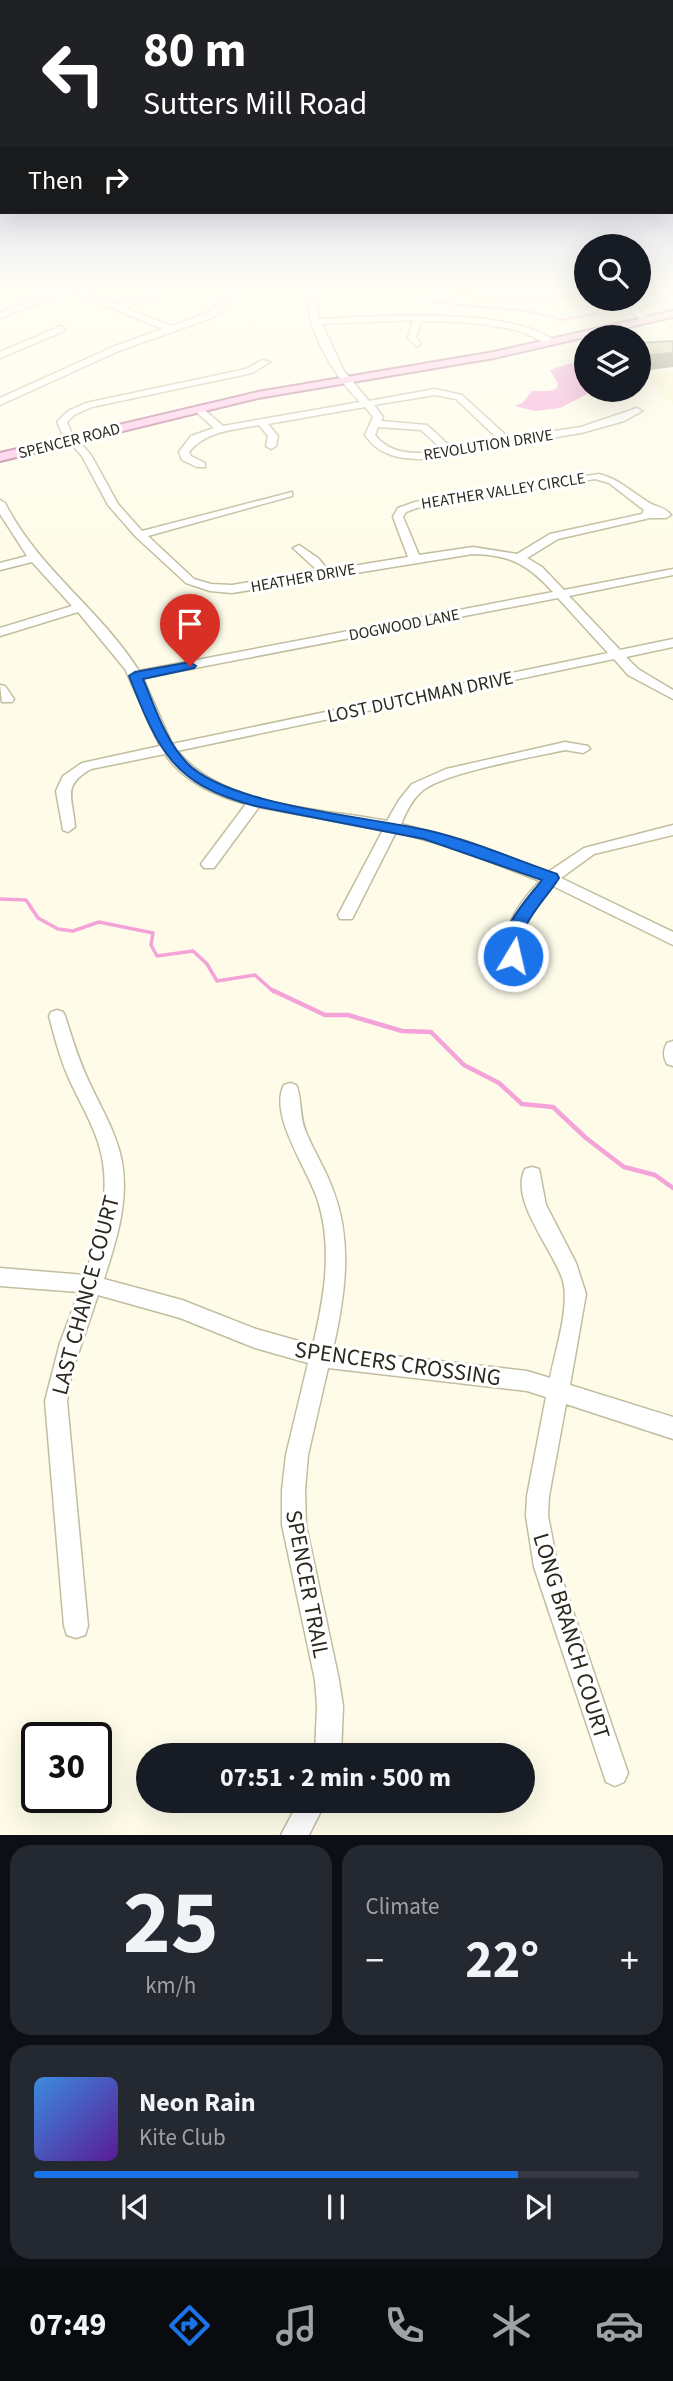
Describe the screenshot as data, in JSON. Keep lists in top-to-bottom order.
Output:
{
  "streets": {
    "main road": ["SPENCER ROAD"],
    "street": [
      "REVOLUTION DRIVE",
      "HEATHER VALLEY CIRCLE",
      "HEATHER DRIVE",
      "DOGWOOD LANE",
      "LOST DUTCHMAN DRIVE",
      "LAST CHANCE COURT",
      "SPENCERS CROSSING",
      "SPENCER TRAIL",
      "LONG BRANCH COURT"
    ]
  },
  "crossings": [
    ["SPENCER ROAD", "REVOLUTION DRIVE"],
    ["SPENCER ROAD", "HEATHER DRIVE"],
    ["HEATHER VALLEY CIRCLE", "HEATHER DRIVE"],
    ["LAST CHANCE COURT", "SPENCERS CROSSING"],
    ["SPENCERS CROSSING", "SPENCER TRAIL"],
    ["SPENCERS CROSSING", "LONG BRANCH COURT"]
  ],
  "page": {
    "turn": ["80 m", "Sutters Mill Road"],
    "then": "Then",
    "limit": "30",
    "trip": "07:51 · 2 min · 500 m",
    "tile": [
      ["25", "km/h"],
      "Climate"
    ],
    "heat": ["−", "22°", "+"],
    "song": ["Neon Rain", "Kite Club"],
    "tabs": "07:49"
  }
}
